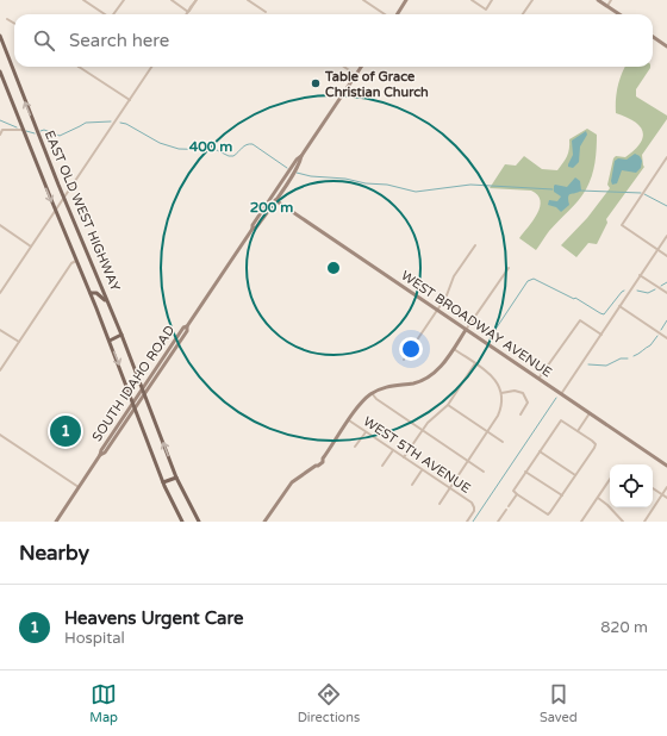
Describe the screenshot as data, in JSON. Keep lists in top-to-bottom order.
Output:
{
  "streets": {
    "main road": ["EAST OLD WEST HIGHWAY", "WEST BROADWAY AVENUE", "SOUTH IDAHO ROAD"],
    "street": ["WEST 5TH AVENUE"]
  },
  "crossings": [
    ["EAST OLD WEST HIGHWAY", "SOUTH IDAHO ROAD"],
    ["WEST BROADWAY AVENUE", "SOUTH IDAHO ROAD"]
  ],
  "places": ["Table of Grace Christian Church"],
  "page": {
    "search": "Search here",
    "pins": "1",
    "heading": "Nearby",
    "list": [
      {
        "mark": "1",
        "name": "Heavens Urgent Care",
        "note": "Hospital",
        "value": "820 m"
      }
    ],
    "nav": ["Map", "Directions", "Saved"]
  },
  "rings": ["400 m", "200 m"]
}
